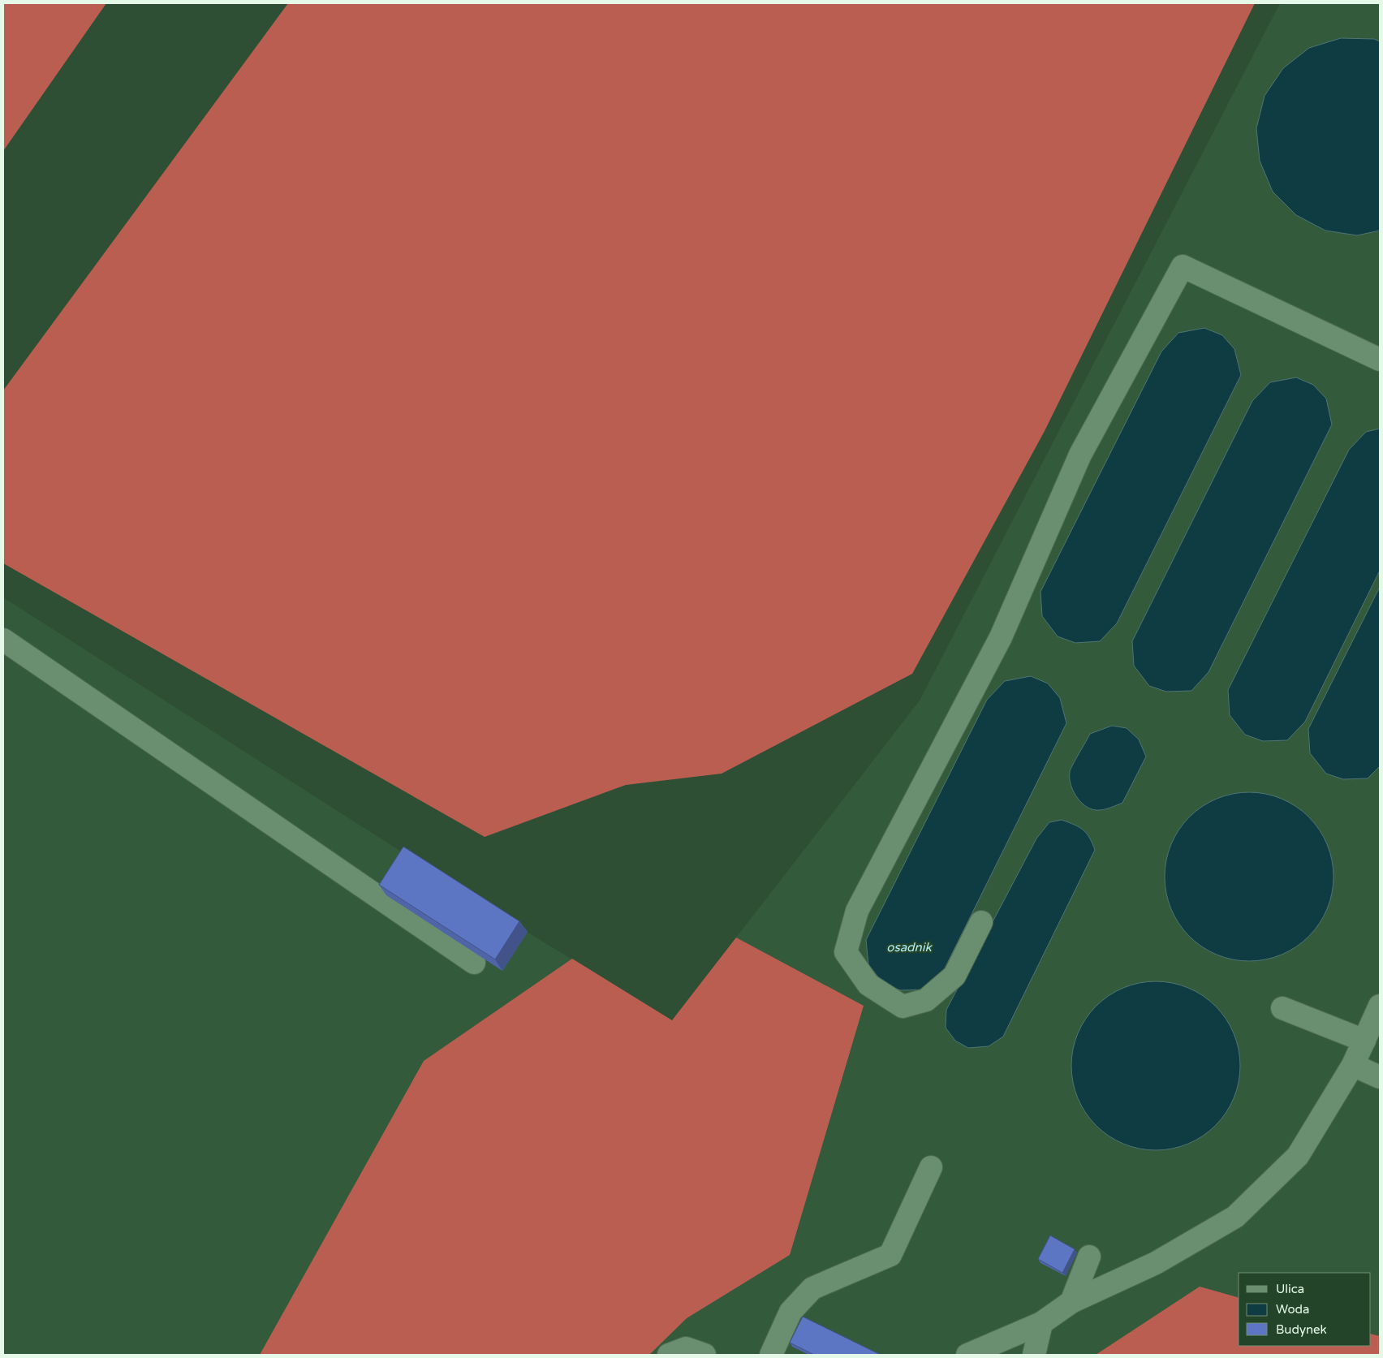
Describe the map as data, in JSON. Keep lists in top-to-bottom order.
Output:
{
  "water": ["osadnik"],
  "legend": ["Ulica", "Woda", "Budynek"]
}
